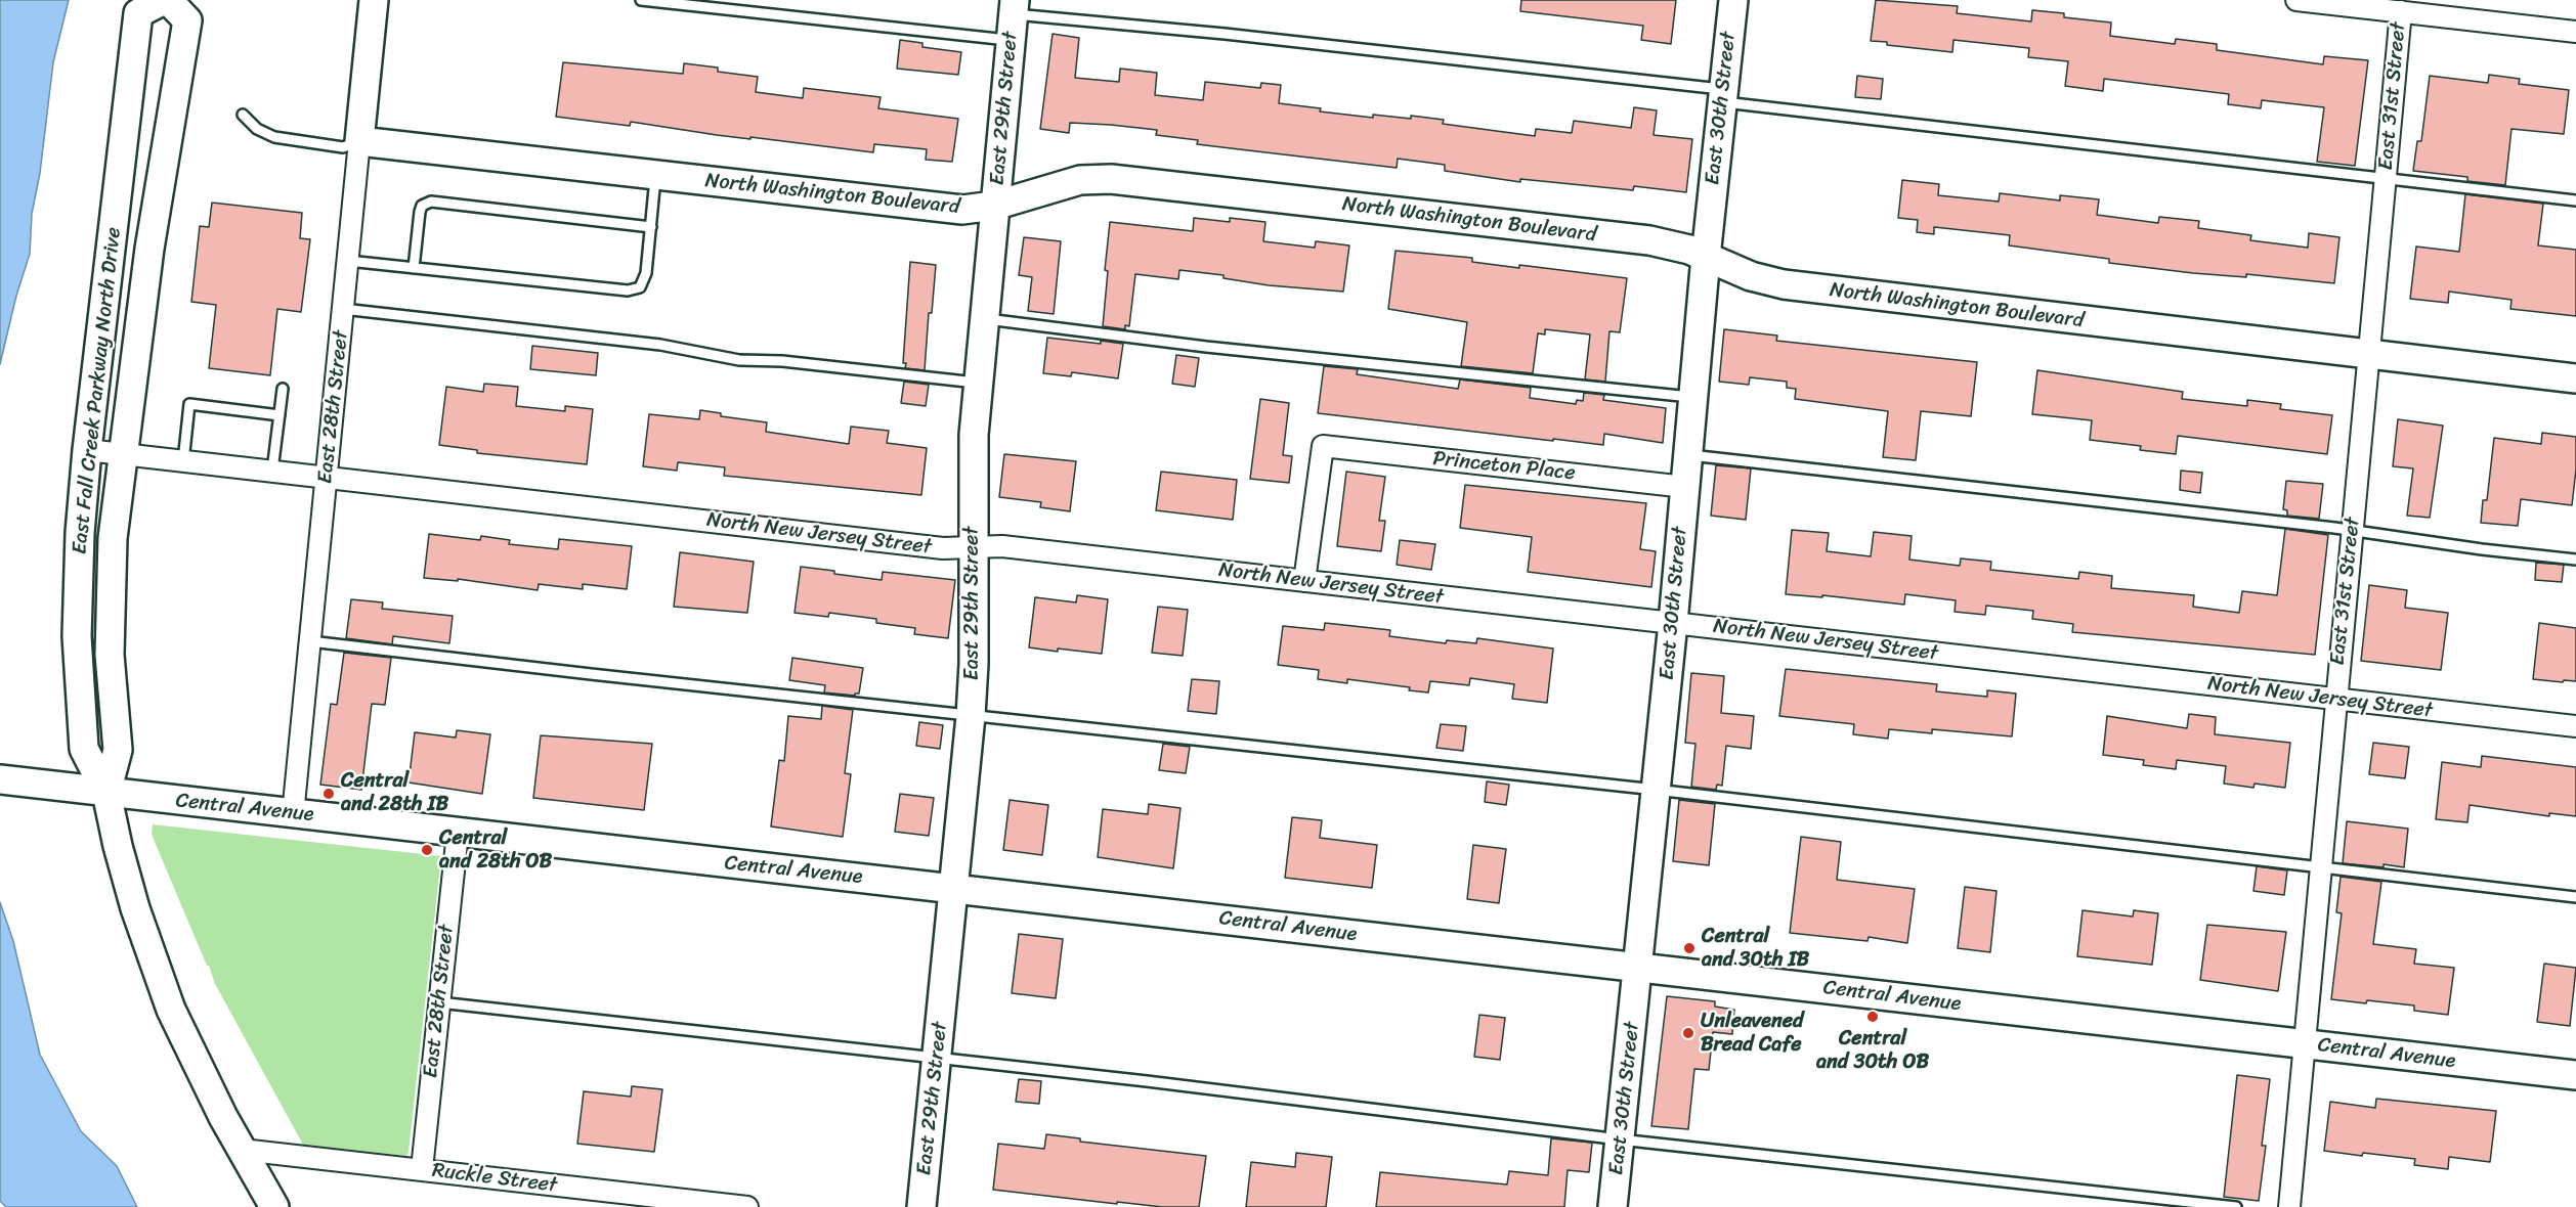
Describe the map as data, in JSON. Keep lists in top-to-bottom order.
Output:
{
  "streets": {
    "main road": [
      "East 29th Street",
      "East 30th Street",
      "North Washington Boulevard",
      "East Fall Creek Parkway North Drive",
      "East 28th Street",
      "Central Avenue"
    ],
    "street": [
      "East 31st Street",
      "Princeton Place",
      "North New Jersey Street",
      "Ruckle Street"
    ]
  },
  "crossings": [
    ["East 31st Street", "North Washington Boulevard"],
    ["East 31st Street", "North New Jersey Street"],
    ["East 31st Street", "Central Avenue"],
    ["East 29th Street", "North Washington Boulevard"],
    ["East 29th Street", "North New Jersey Street"],
    ["East 29th Street", "Central Avenue"],
    ["East 30th Street", "North Washington Boulevard"],
    ["East 30th Street", "Princeton Place"],
    ["East 30th Street", "North New Jersey Street"],
    ["East 30th Street", "Central Avenue"],
    ["North Washington Boulevard", "East 28th Street"],
    ["East Fall Creek Parkway North Drive", "North New Jersey Street"],
    ["East Fall Creek Parkway North Drive", "Central Avenue"],
    ["East Fall Creek Parkway North Drive", "Ruckle Street"],
    ["East 28th Street", "North New Jersey Street"],
    ["East 28th Street", "Central Avenue"],
    ["East 28th Street", "Ruckle Street"],
    ["Princeton Place", "North New Jersey Street"]
  ],
  "places": [
    "Central and 28th IB",
    "Central and 28th OB",
    "Central and 30th IB",
    "Central and 30th OB",
    "Unleavened Bread Cafe"
  ]
}
